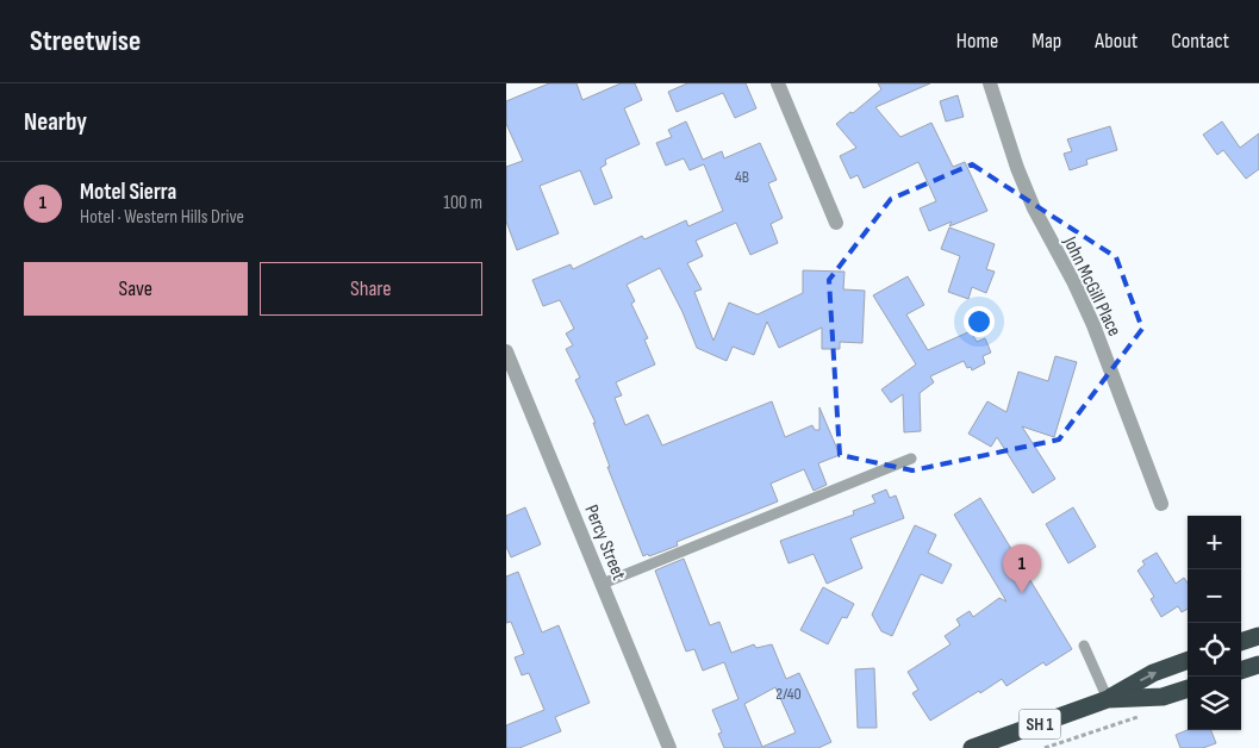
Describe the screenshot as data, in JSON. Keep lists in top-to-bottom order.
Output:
{
  "streets": {
    "highway": ["SH 1"],
    "street": ["John McGill Place", "Percy Street"]
  },
  "house_numbers": ["4B", "2/40"],
  "page": {
    "header": "Streetwise",
    "nav": [
      "Home",
      "Map",
      "About",
      "Contact"
    ],
    "heading": "Nearby",
    "list": [
      {
        "mark": "1",
        "name": "Motel Sierra",
        "note": "Hotel · Western Hills Drive",
        "value": "100 m"
      }
    ],
    "buttons": ["Save", "Share"],
    "map_buttons": ["+", "−"],
    "pins": "1"
  }
}
